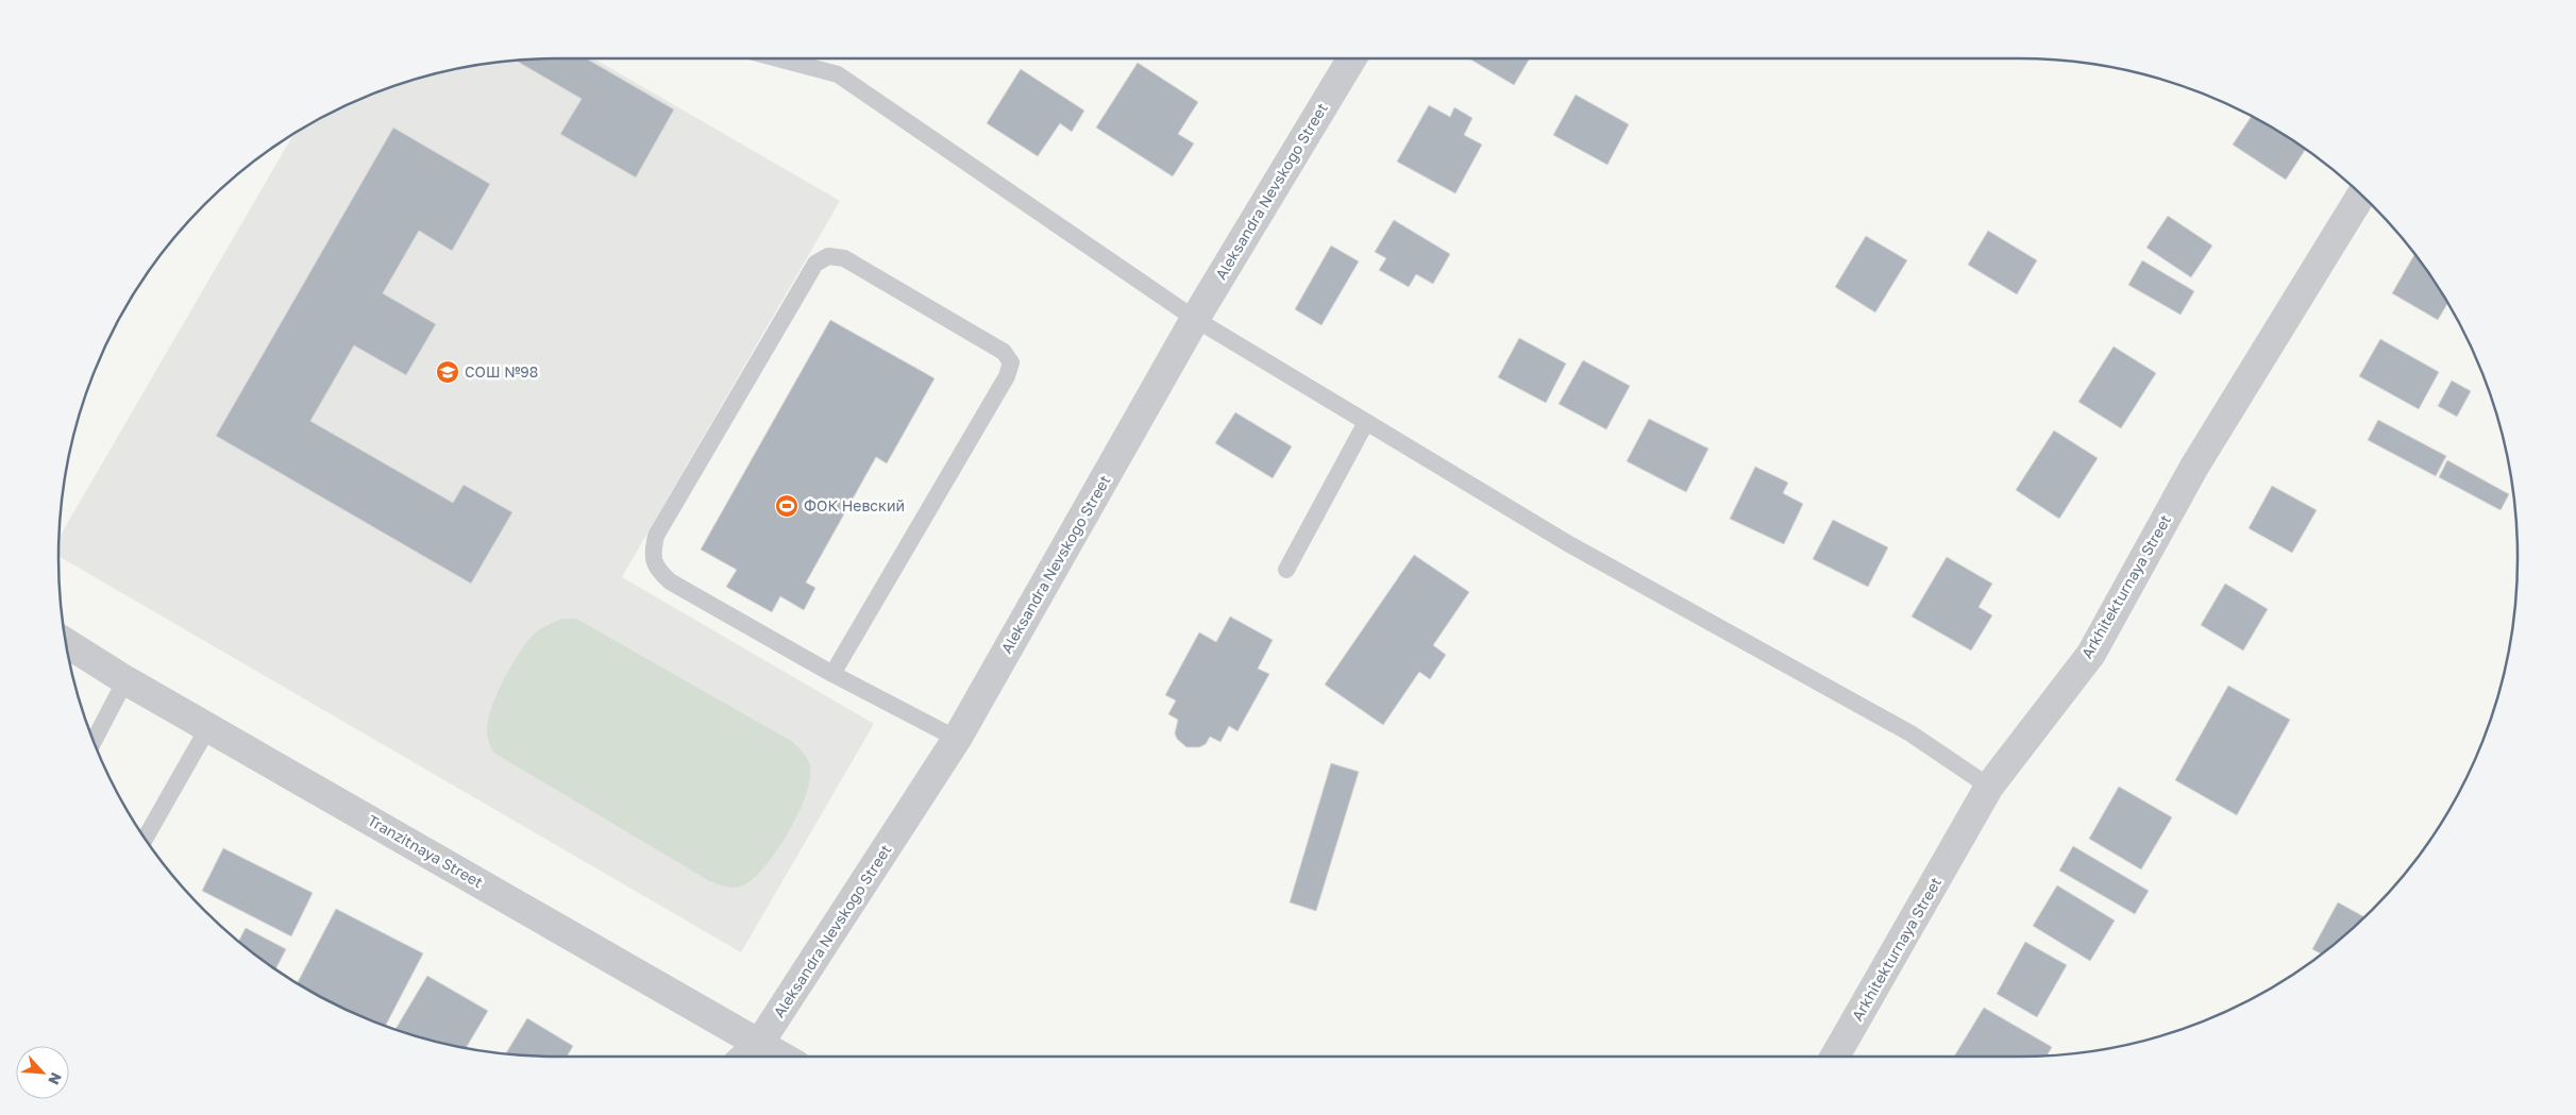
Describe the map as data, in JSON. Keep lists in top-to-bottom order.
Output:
{
  "streets": {
    "street": ["Aleksandra Nevskogo Street", "Arkhitekturnaya Street", "Tranzitnaya Street"]
  },
  "crossings": [
    ["Aleksandra Nevskogo Street", "Tranzitnaya Street"]
  ],
  "places": {
    "school or university": ["СОШ №98"],
    "sports": ["ФОК Невский"]
  },
  "north": "bottom right"
}
